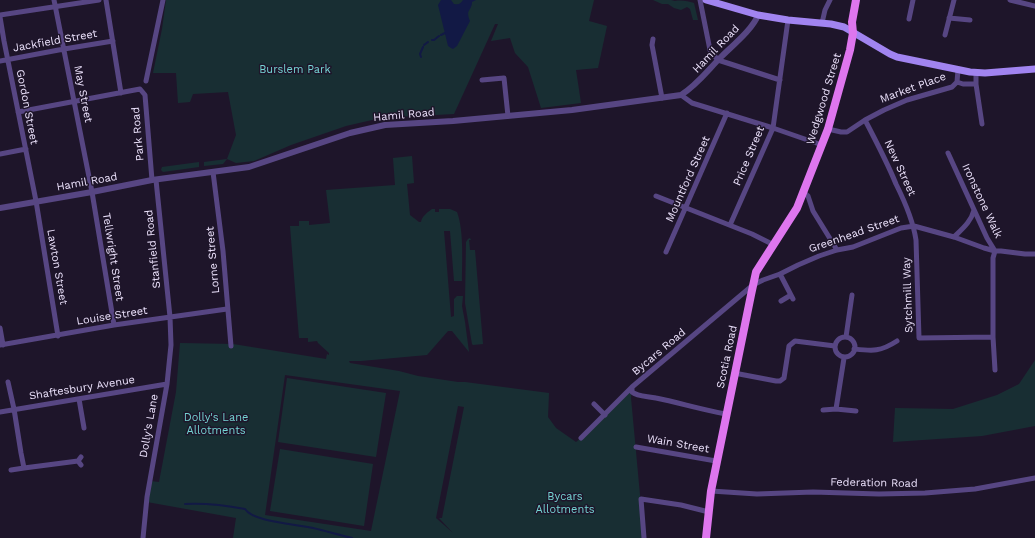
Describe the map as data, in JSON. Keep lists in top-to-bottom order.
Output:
{
  "streets": {
    "main road": ["Market Place", "Wedgwood Street", "Scotia Road"],
    "street": [
      "Jackfield Street",
      "Hamil Road",
      "May Street",
      "Gordon Street",
      "Park Road",
      "Price Street",
      "New Street",
      "Mountford Street",
      "Ironstone Walk",
      "Greenhead Street",
      "Stanfield Road",
      "Tellwright Street",
      "Lorne Street",
      "Lawton Street",
      "Sytchmill Way",
      "Louise Street",
      "Bycars Road",
      "Shaftesbury Avenue",
      "Dolly's Lane",
      "Wain Street",
      "Federation Road"
    ]
  },
  "crossings": [
    ["Jackfield Street", "May Street"],
    ["Jackfield Street", "Gordon Street"],
    ["Hamil Road", "Market Place"],
    ["Hamil Road", "May Street"],
    ["Hamil Road", "Gordon Street"],
    ["Hamil Road", "Park Road"],
    ["Hamil Road", "Stanfield Road"],
    ["Hamil Road", "Tellwright Street"],
    ["Hamil Road", "Lorne Street"],
    ["Hamil Road", "Lawton Street"],
    ["Market Place", "Wedgwood Street"],
    ["Market Place", "Price Street"],
    ["Market Place", "New Street"],
    ["May Street", "Tellwright Street"],
    ["Wedgwood Street", "Scotia Road"],
    ["Gordon Street", "Lawton Street"],
    ["Park Road", "Stanfield Road"],
    ["New Street", "Greenhead Street"],
    ["New Street", "Sytchmill Way"],
    ["Ironstone Walk", "Greenhead Street"],
    ["Greenhead Street", "Sytchmill Way"],
    ["Greenhead Street", "Bycars Road"],
    ["Greenhead Street", "Scotia Road"],
    ["Stanfield Road", "Louise Street"],
    ["Stanfield Road", "Dolly's Lane"],
    ["Tellwright Street", "Louise Street"],
    ["Lorne Street", "Louise Street"],
    ["Lawton Street", "Louise Street"],
    ["Louise Street", "Dolly's Lane"],
    ["Bycars Road", "Scotia Road"],
    ["Scotia Road", "Wain Street"],
    ["Scotia Road", "Federation Road"],
    ["Shaftesbury Avenue", "Dolly's Lane"]
  ],
  "parks": ["Burslem Park", "Dolly's Lane Allotments", "Bycars Allotments"]
}
